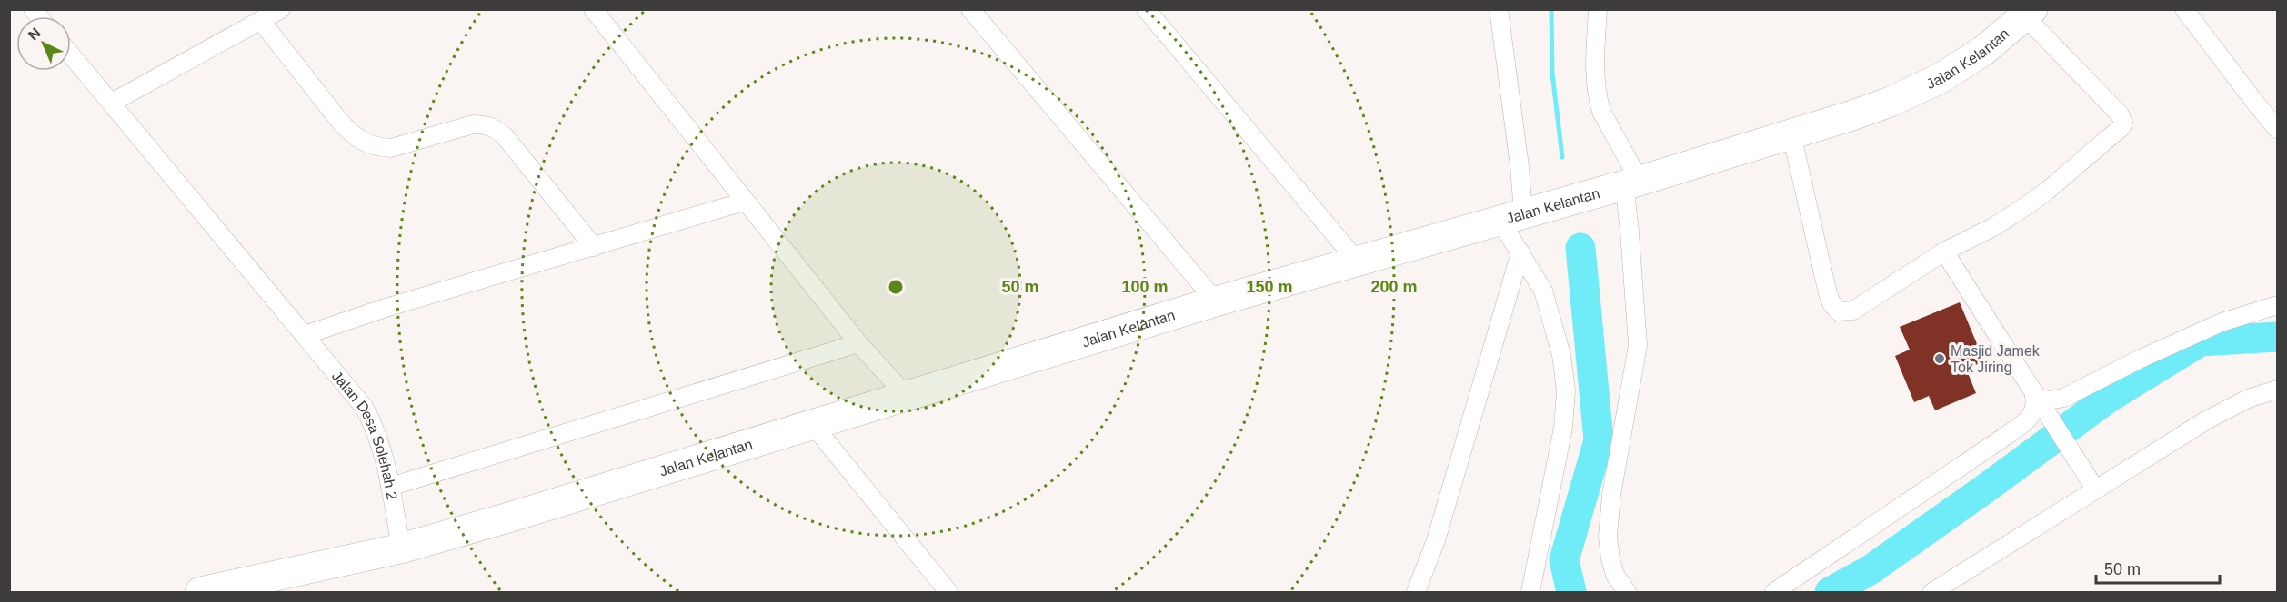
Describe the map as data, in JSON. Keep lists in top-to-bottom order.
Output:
{
  "streets": {
    "highway": ["Jalan Kelantan"],
    "street": ["Jalan Desa Solehah 2"]
  },
  "crossings": [
    ["Jalan Kelantan", "Jalan Desa Solehah 2"]
  ],
  "places": ["Masjid Jamek Tok Jiring"],
  "scale_bar": "50 m",
  "north": "top left",
  "rings": [
    "50 m",
    "100 m",
    "150 m",
    "200 m"
  ]
}
